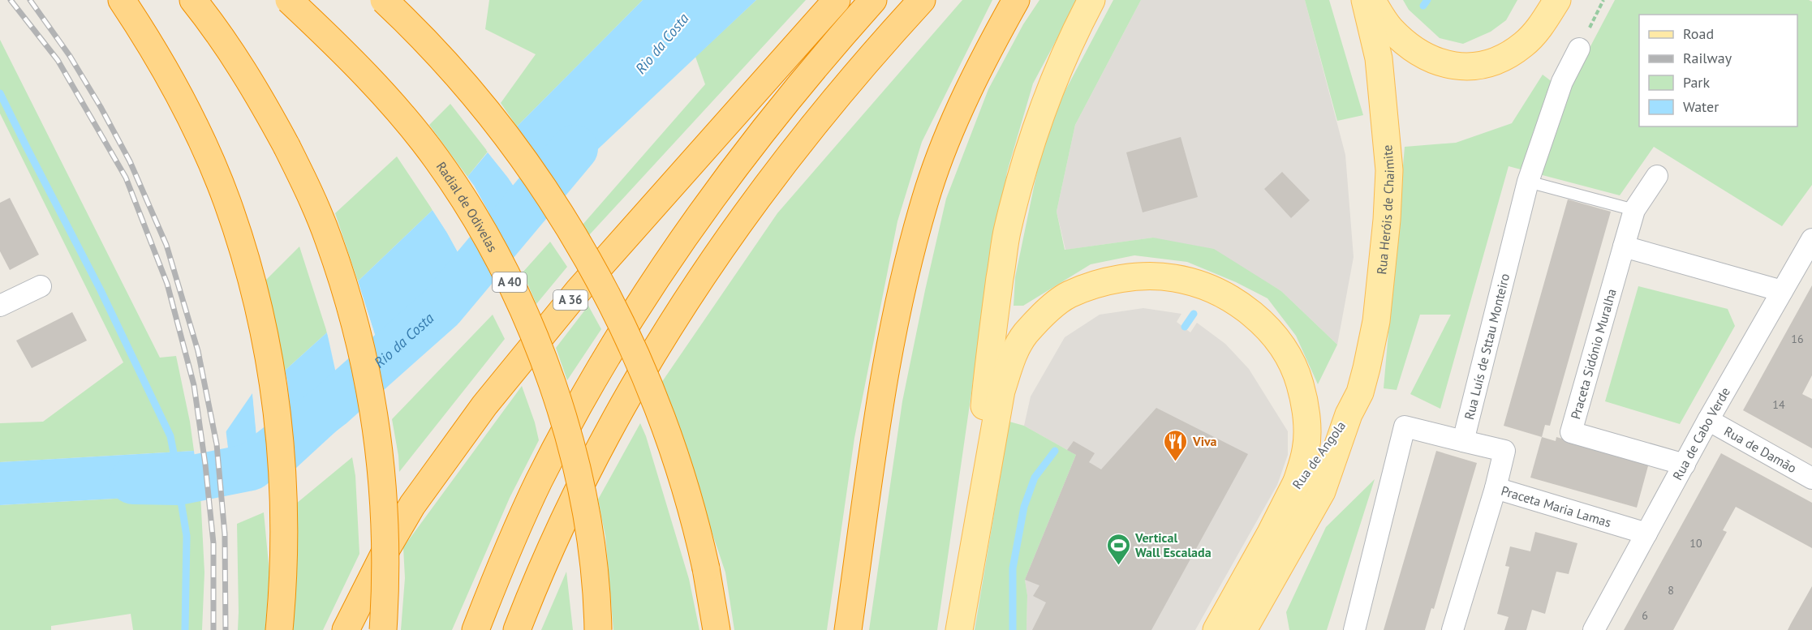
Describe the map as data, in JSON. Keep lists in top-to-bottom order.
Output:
{
  "streets": {
    "highway": ["Radial de Odivelas", "A 40", "A 36"],
    "main road": ["Rua Heróis de Chaimite", "Rua de Angola"],
    "street": [
      "Rua Luís de Sttau Monteiro",
      "Praceta Sidónio Muralha",
      "Rua de Cabo Verde",
      "Rua de Damão",
      "Praceta Maria Lamas"
    ]
  },
  "crossings": [
    ["Rua Heróis de Chaimite", "Rua de Angola"],
    ["Praceta Sidónio Muralha", "Rua de Cabo Verde"],
    ["Rua de Cabo Verde", "Rua de Damão"],
    ["Rua de Cabo Verde", "Praceta Maria Lamas"]
  ],
  "water": ["Rio da Costa"],
  "places": {
    "restaurant": ["Viva"],
    "sports": ["Vertical Wall Escalada"]
  },
  "house_numbers": [
    "16",
    "14",
    "10",
    "8",
    "6"
  ],
  "legend": [
    "Road",
    "Railway",
    "Park",
    "Water"
  ]
}
